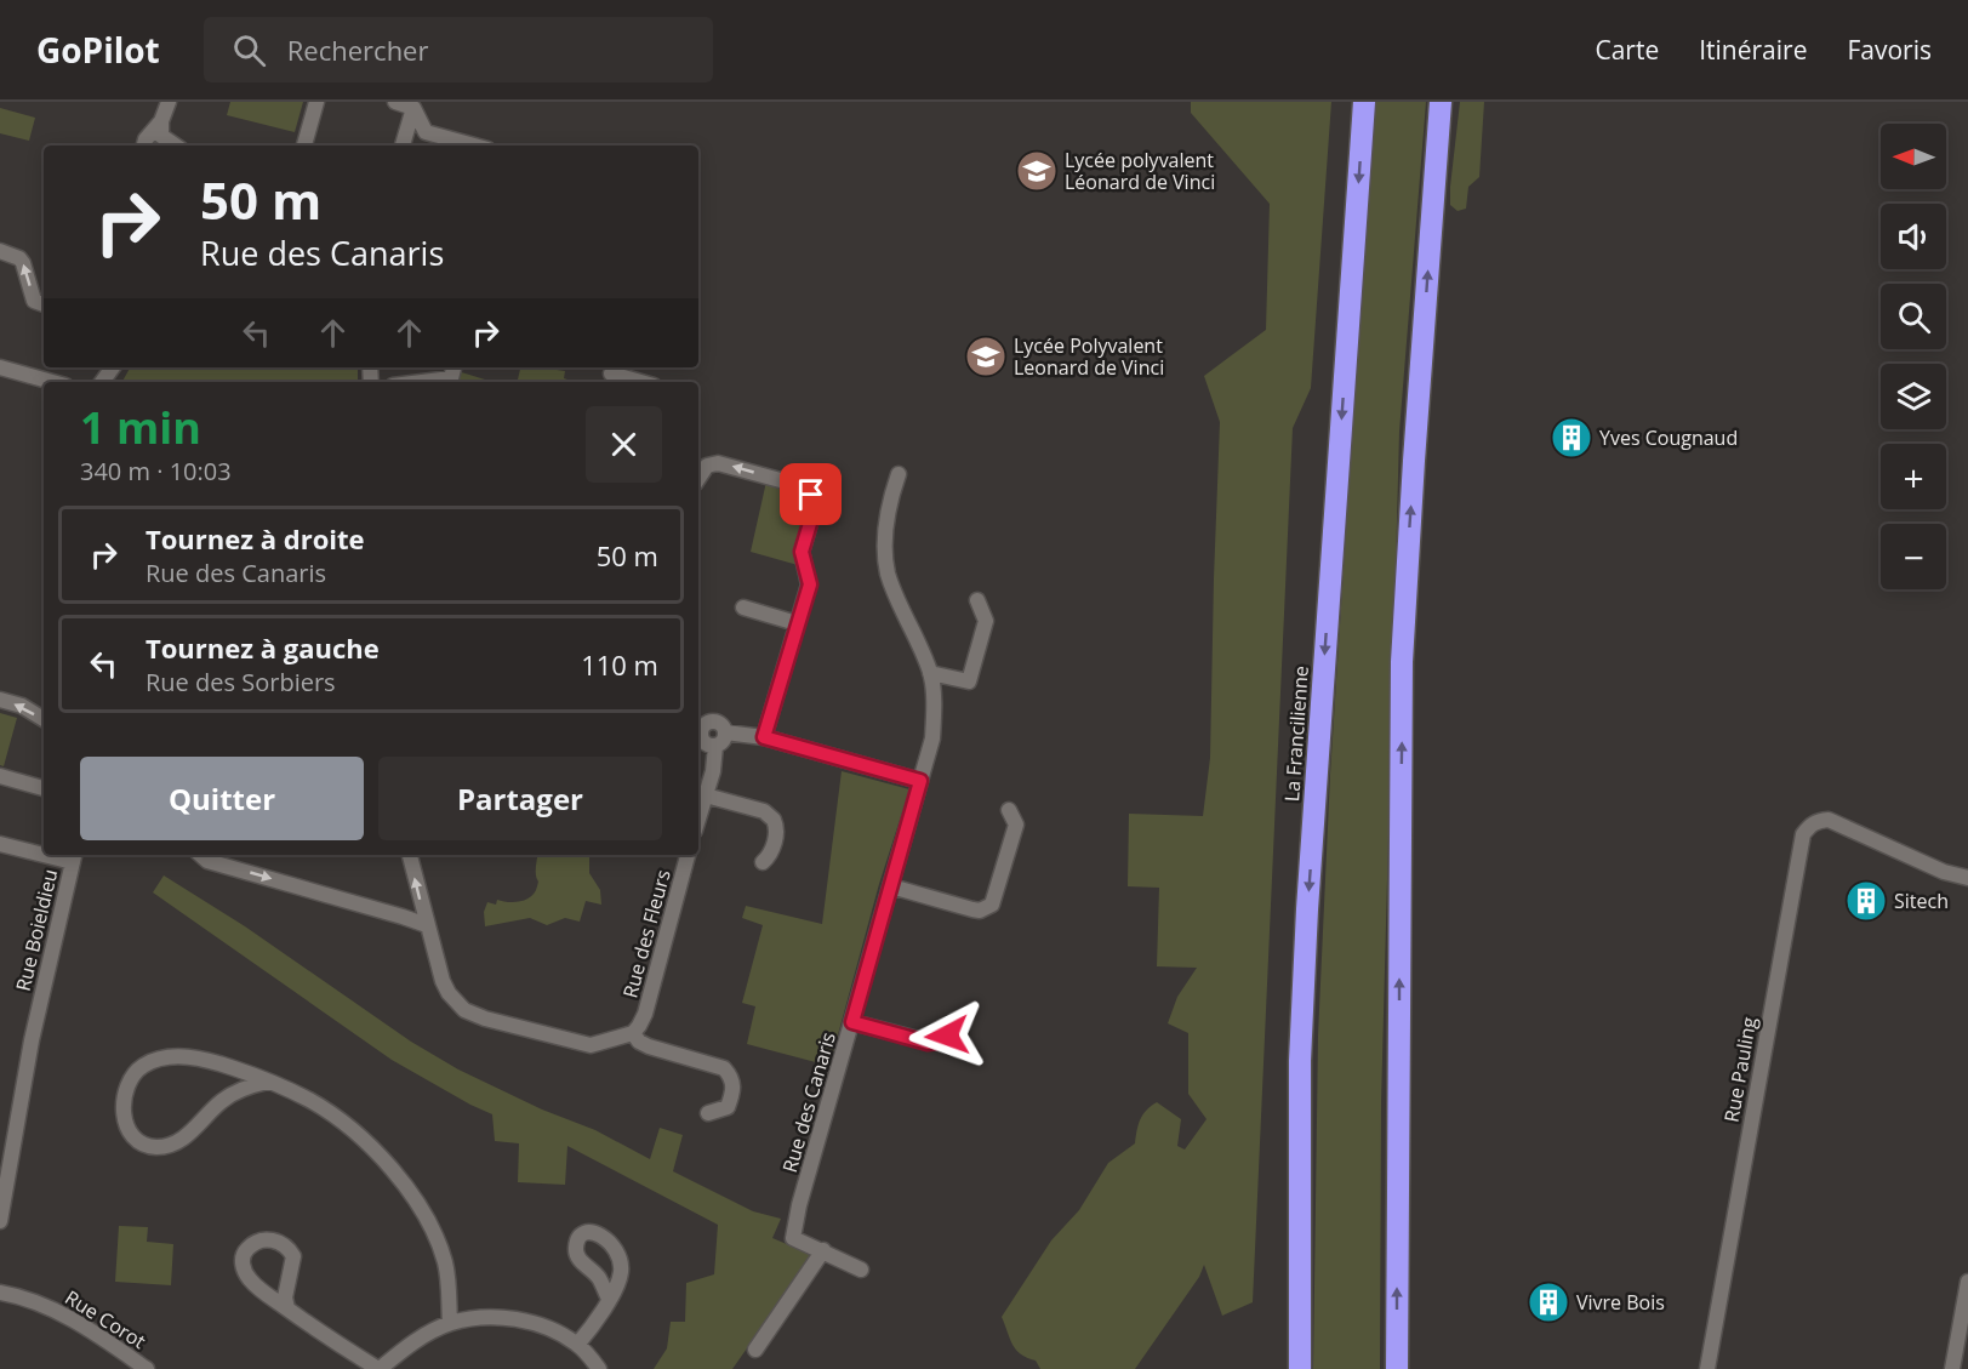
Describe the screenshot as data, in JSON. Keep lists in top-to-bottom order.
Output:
{
  "streets": {
    "highway": ["La Francilienne"],
    "street": [
      "Rue Boieldieu",
      "Rue des Fleurs",
      "Rue Pauling",
      "Rue des Canaris",
      "Rue Corot"
    ]
  },
  "places": {
    "school or university": ["Lycée polyvalent Léonard de Vinci", "Lycée Polyvalent Leonard de Vinci"],
    "building": ["Yves Cougnaud", "Sitech", "Vivre Bois"]
  },
  "north": "left",
  "page": {
    "header": "GoPilot",
    "search": "Rechercher",
    "nav": ["Carte", "Itinéraire", "Favoris"],
    "map_buttons": ["+", "−"],
    "turn": ["50 m", "Rue des Canaris"],
    "heading": ["1 min", "340 m · 10:03"],
    "list": [
      {
        "name": "Tournez à droite",
        "note": "Rue des Canaris",
        "value": "50 m"
      },
      {
        "name": "Tournez à gauche",
        "note": "Rue des Sorbiers",
        "value": "110 m"
      }
    ],
    "buttons": ["Quitter", "Partager"]
  }
}
